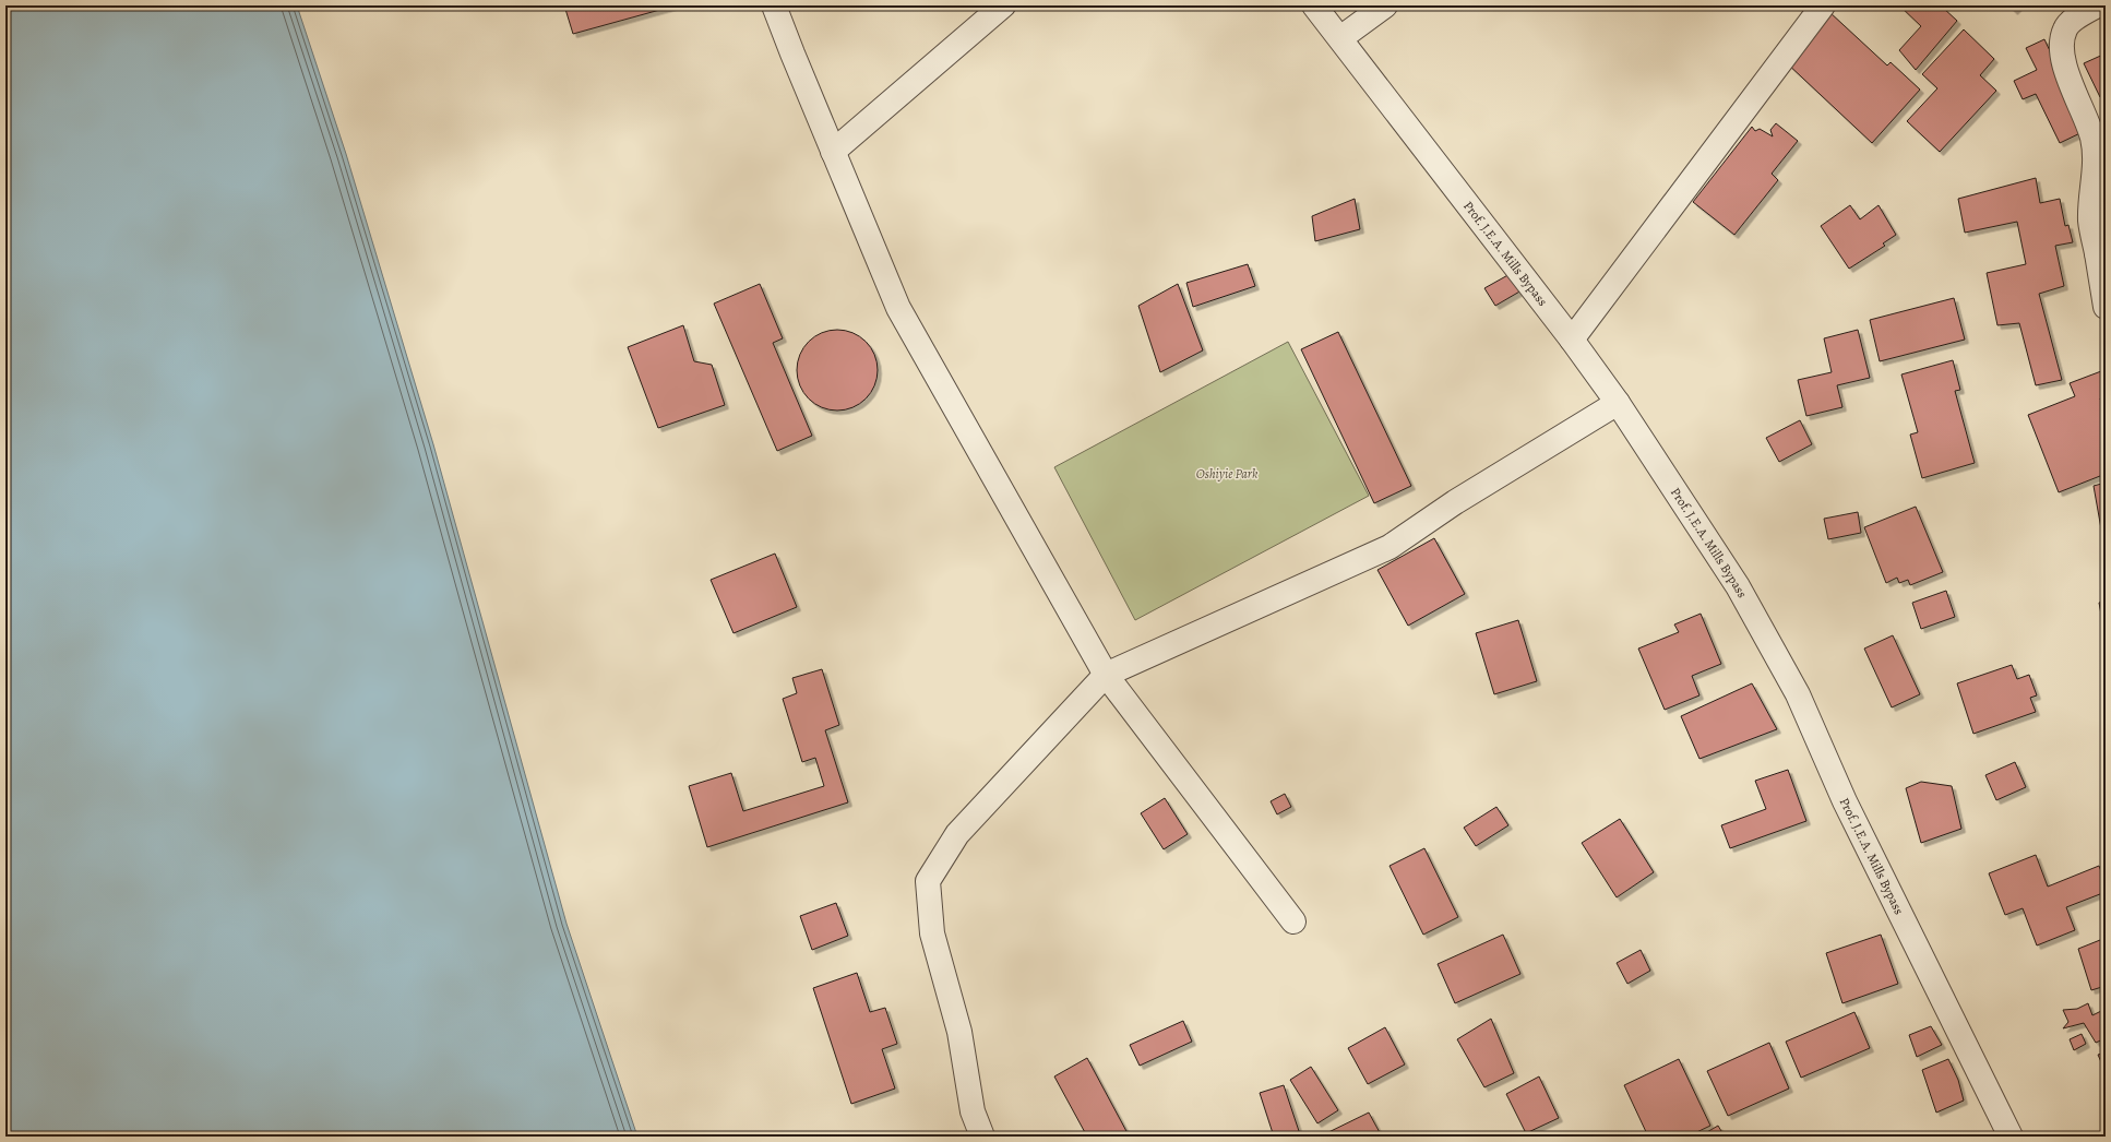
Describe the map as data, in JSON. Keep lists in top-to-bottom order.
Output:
{
  "streets": {
    "street": ["Prof. J.E.A. Mills Bypass"]
  },
  "parks": ["Oshiyie Park"]
}
